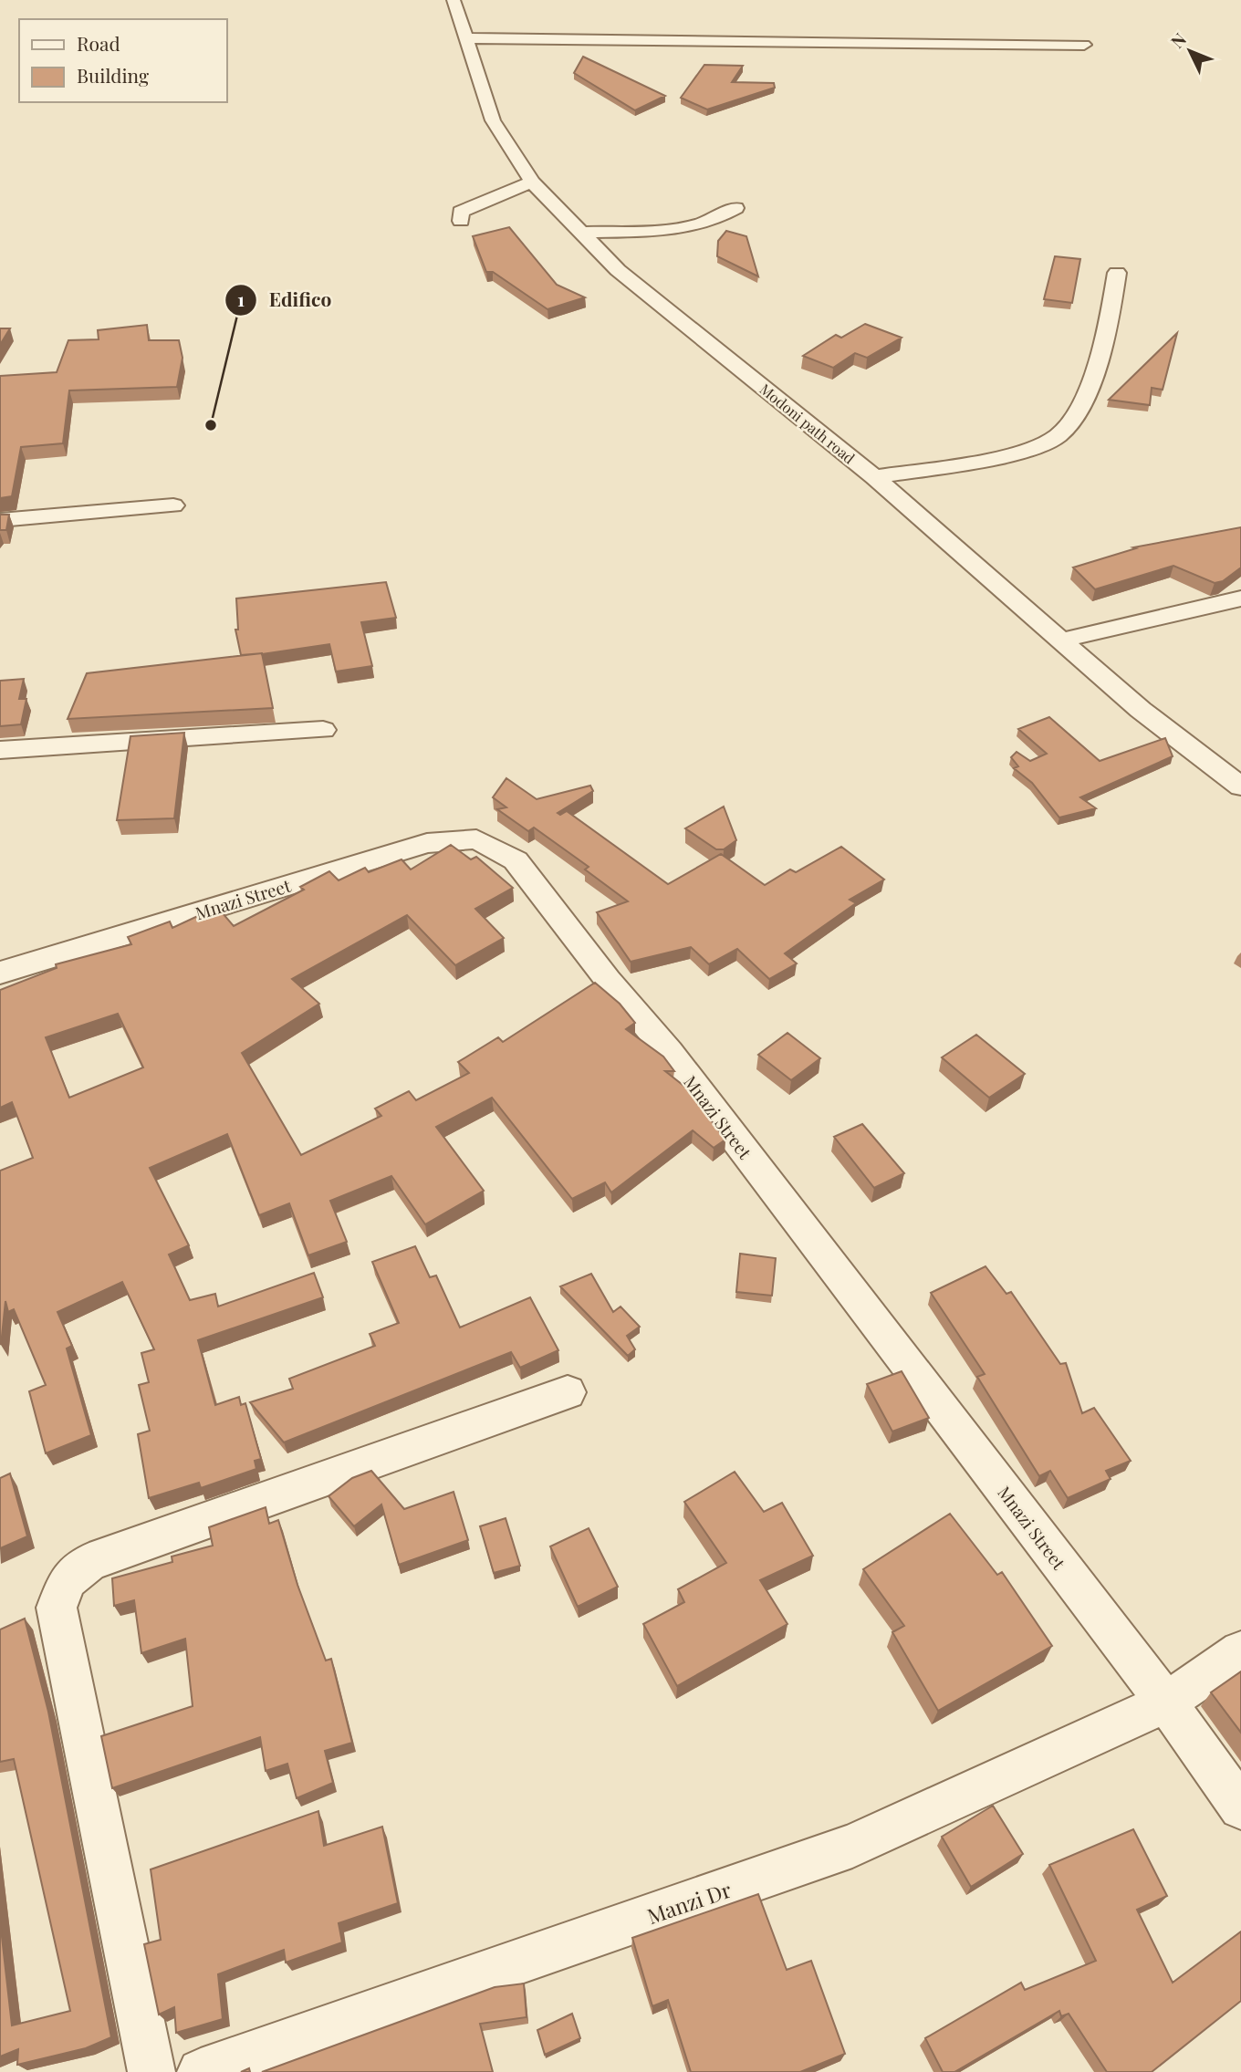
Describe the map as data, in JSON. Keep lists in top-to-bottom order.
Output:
{
  "streets": {
    "street": ["Modoni path road", "Mnazi Street", "Manzi Dr"]
  },
  "crossings": [
    ["Mnazi Street", "Manzi Dr"]
  ],
  "places": ["Edifico"],
  "legend": ["Road", "Building"],
  "north": "top left"
}
